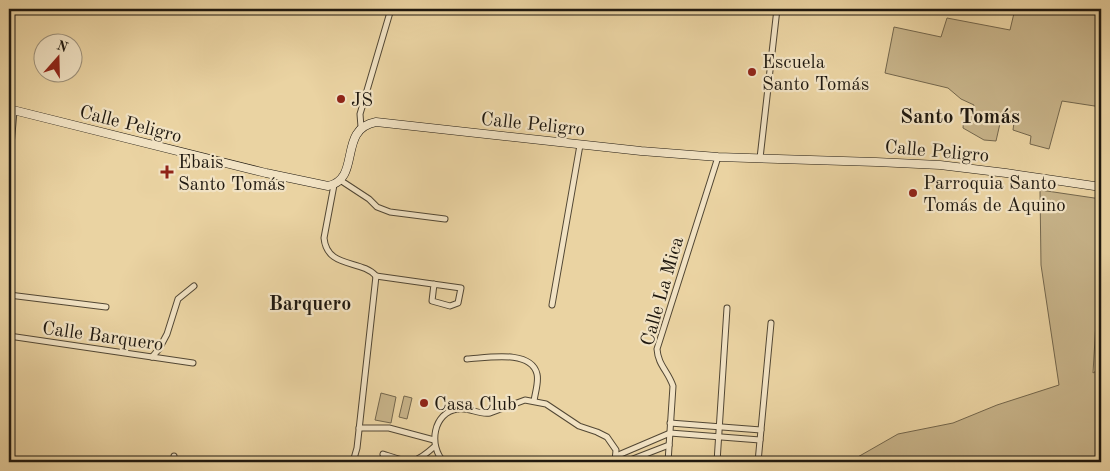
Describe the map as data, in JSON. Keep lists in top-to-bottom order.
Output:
{
  "streets": {
    "main road": ["Calle Peligro"],
    "street": ["Calle La Mica", "Calle Barquero"]
  },
  "crossings": [
    ["Calle Peligro", "Calle La Mica"]
  ],
  "districts": ["Santo Tomás", "Barquero"],
  "places": {
    "other": [
      "Escuela Santo Tomás",
      "JS",
      "Parroquia Santo Tomás de Aquino",
      "Casa Club"
    ],
    "health": ["Ebais Santo Tomás"]
  },
  "north": "top"
}
